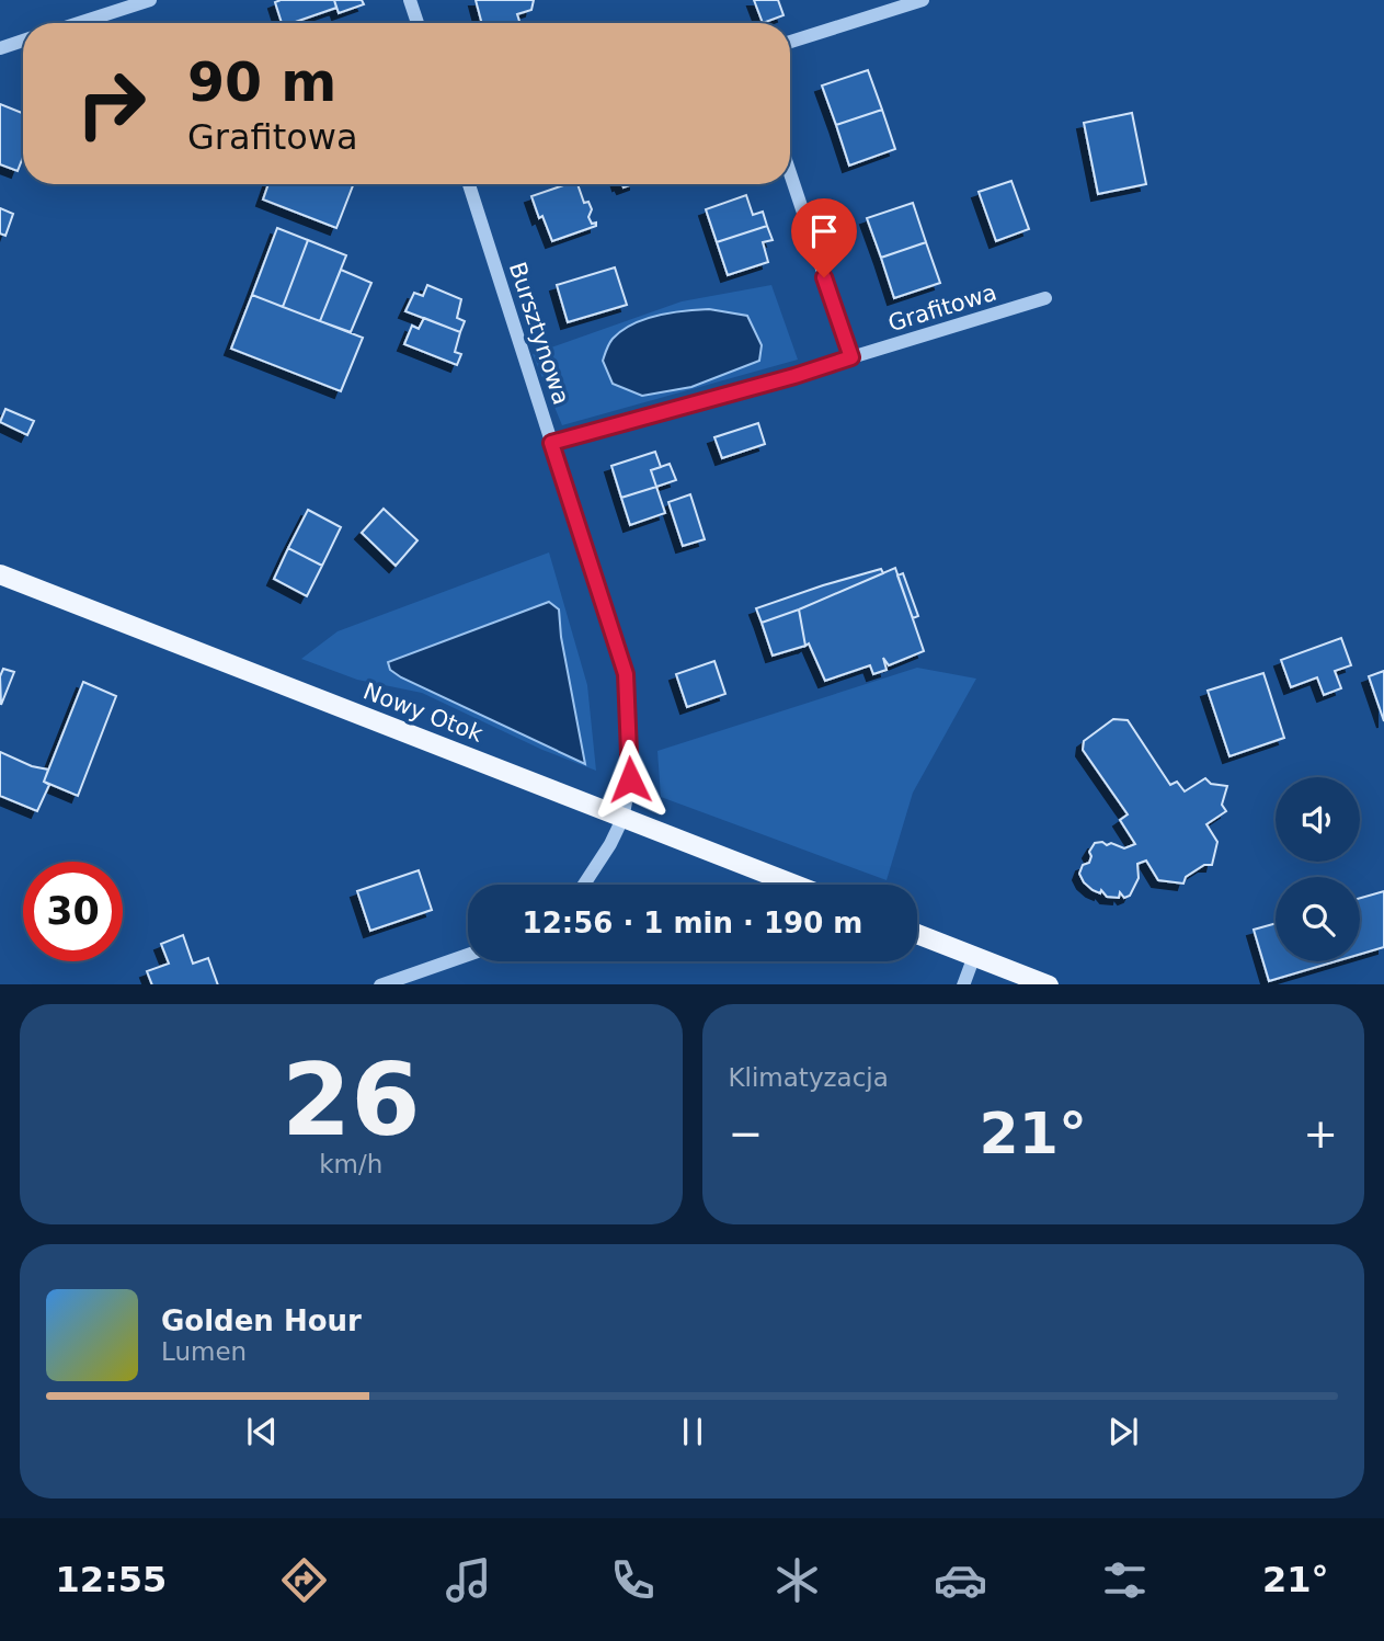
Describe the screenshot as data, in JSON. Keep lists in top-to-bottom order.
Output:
{
  "streets": {
    "main road": ["Nowy Otok"],
    "street": ["Grafitowa", "Bursztynowa"]
  },
  "crossings": [
    ["Grafitowa", "Bursztynowa"],
    ["Bursztynowa", "Nowy Otok"]
  ],
  "page": {
    "turn": ["90 m", "Grafitowa"],
    "limit": "30",
    "trip": "12:56 · 1 min · 190 m",
    "tile": [
      ["26", "km/h"],
      "Klimatyzacja"
    ],
    "heat": ["−", "21°", "+"],
    "song": ["Golden Hour", "Lumen"],
    "tabs": ["12:55", "21°"]
  }
}
